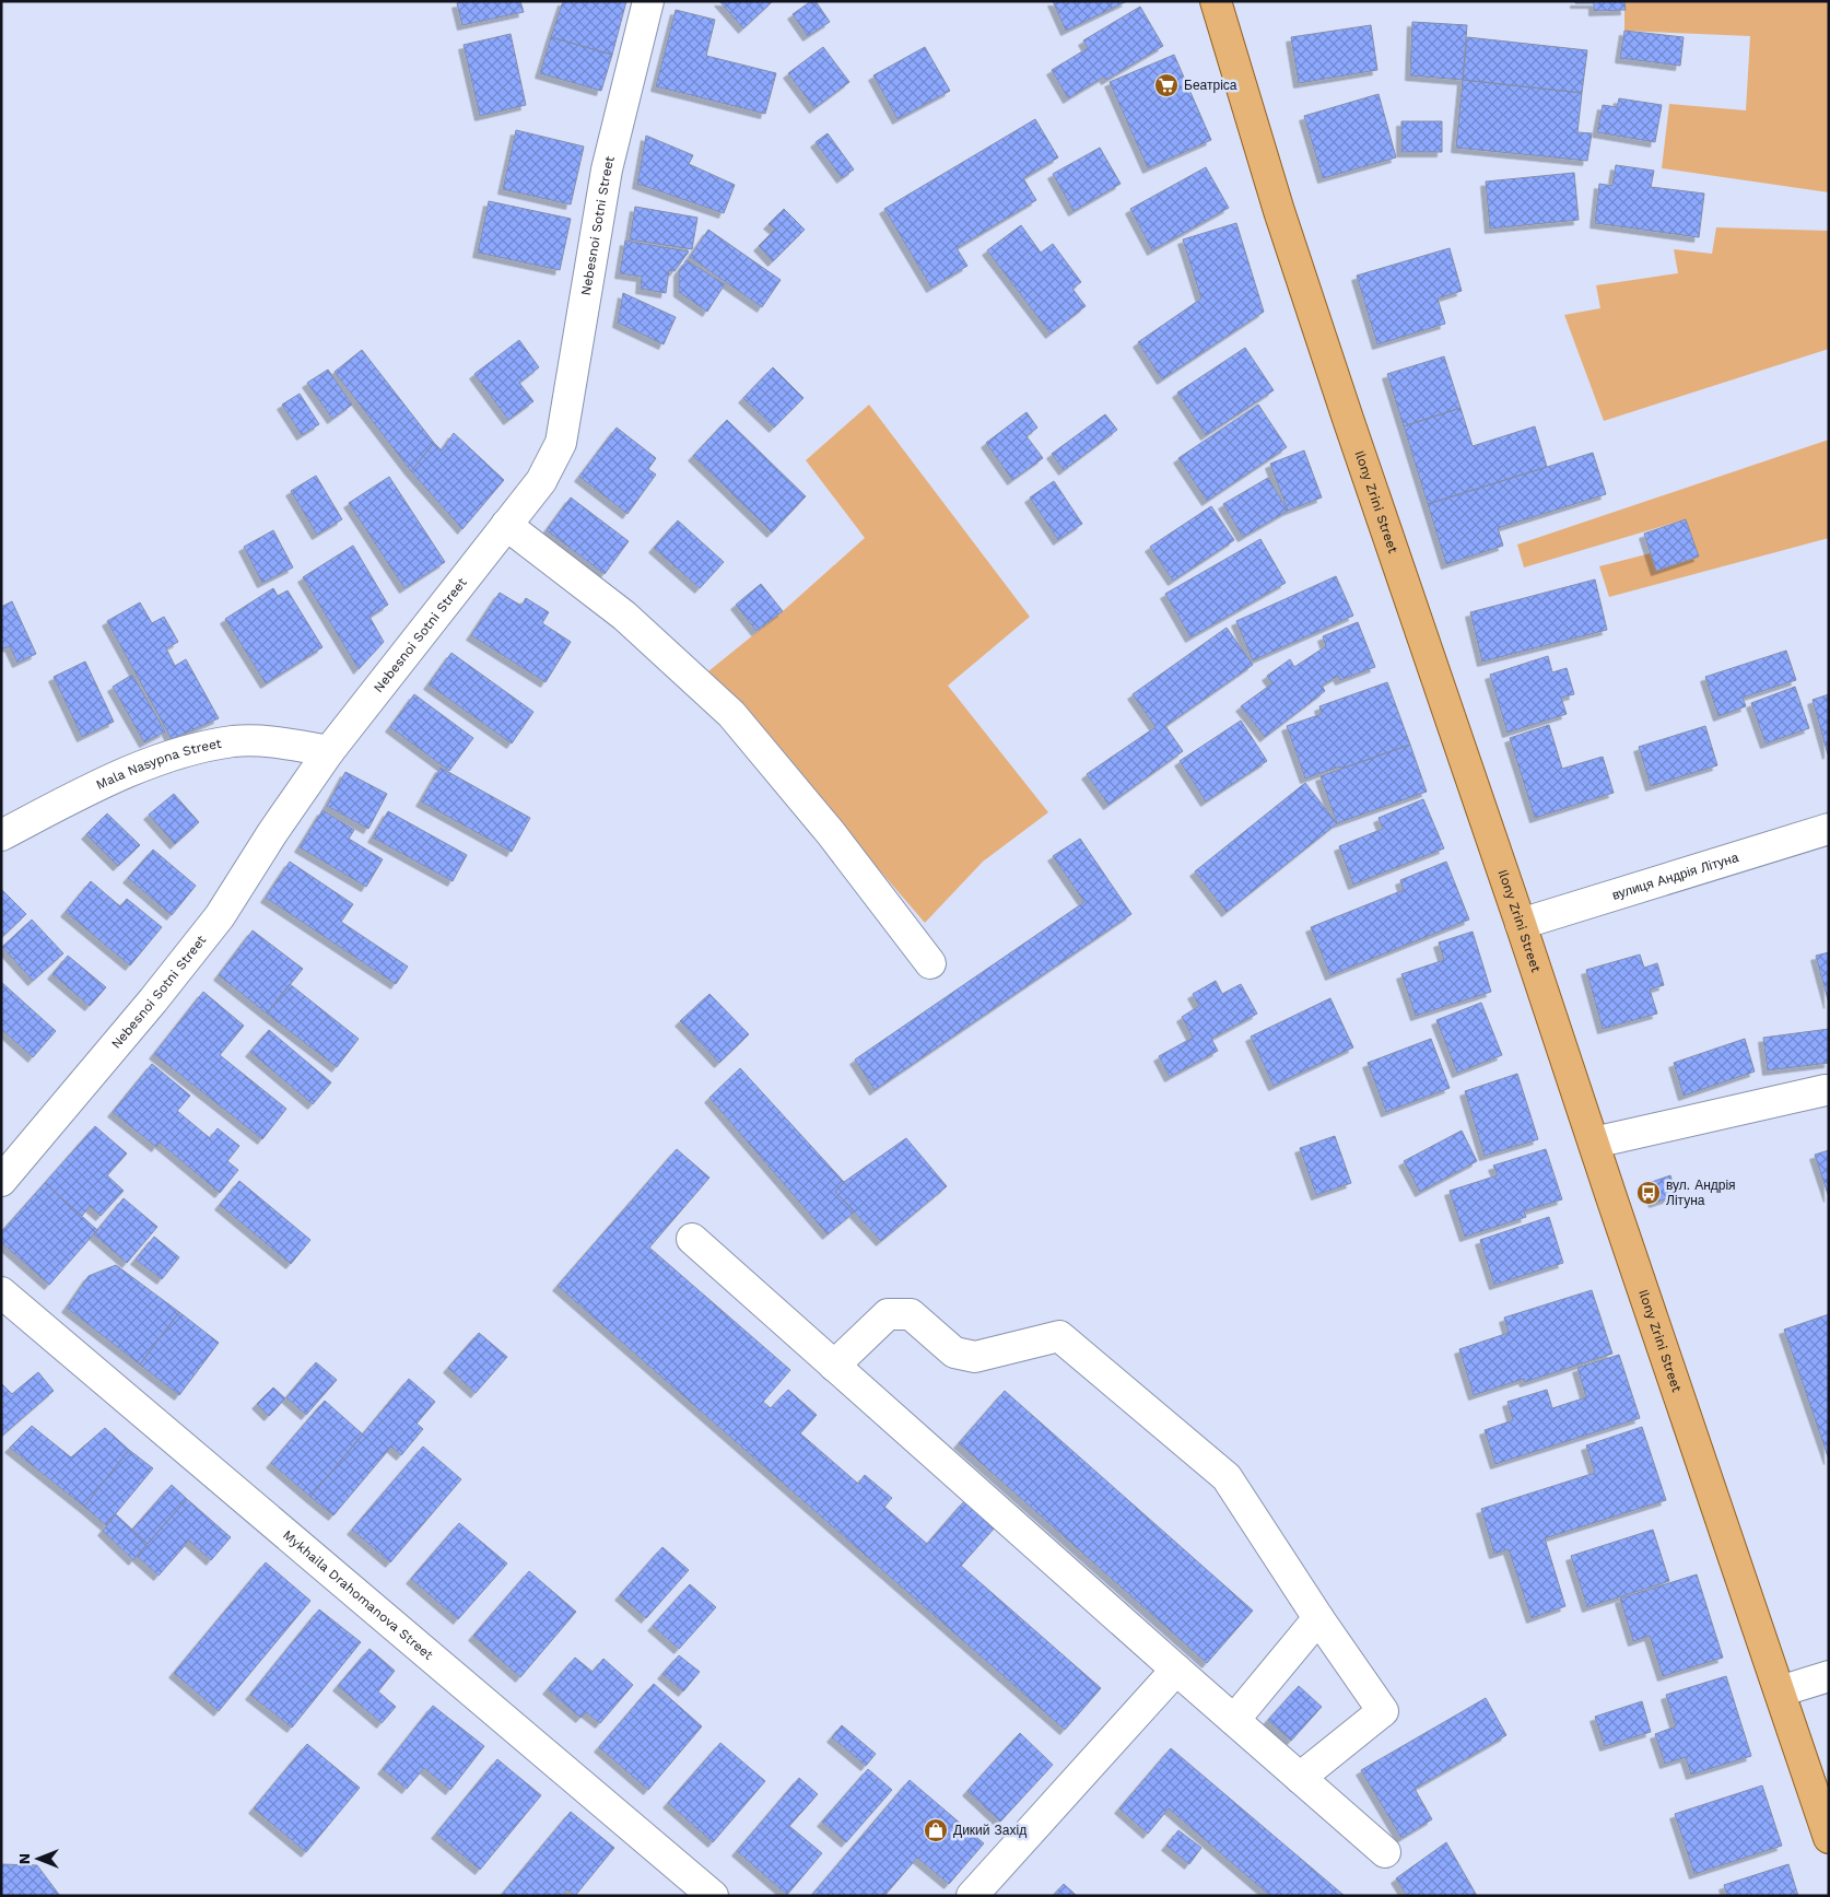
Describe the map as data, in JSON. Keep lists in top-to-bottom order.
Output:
{
  "streets": {
    "main road": ["Ilony Zrini Street"],
    "street": [
      "Nebesnoi Sotni Street",
      "Mala Nasypna Street",
      "вулиця Андрія Літуна",
      "Mykhaila Drahomanova Street"
    ]
  },
  "crossings": [
    ["Nebesnoi Sotni Street", "Mala Nasypna Street"],
    ["Ilony Zrini Street", "вулиця Андрія Літуна"]
  ],
  "places": {
    "supermarket": ["Беатріса"],
    "bus stop": ["вул. Андрія Літуна"],
    "shop": ["Дикий Захід"]
  },
  "north": "left"
}
